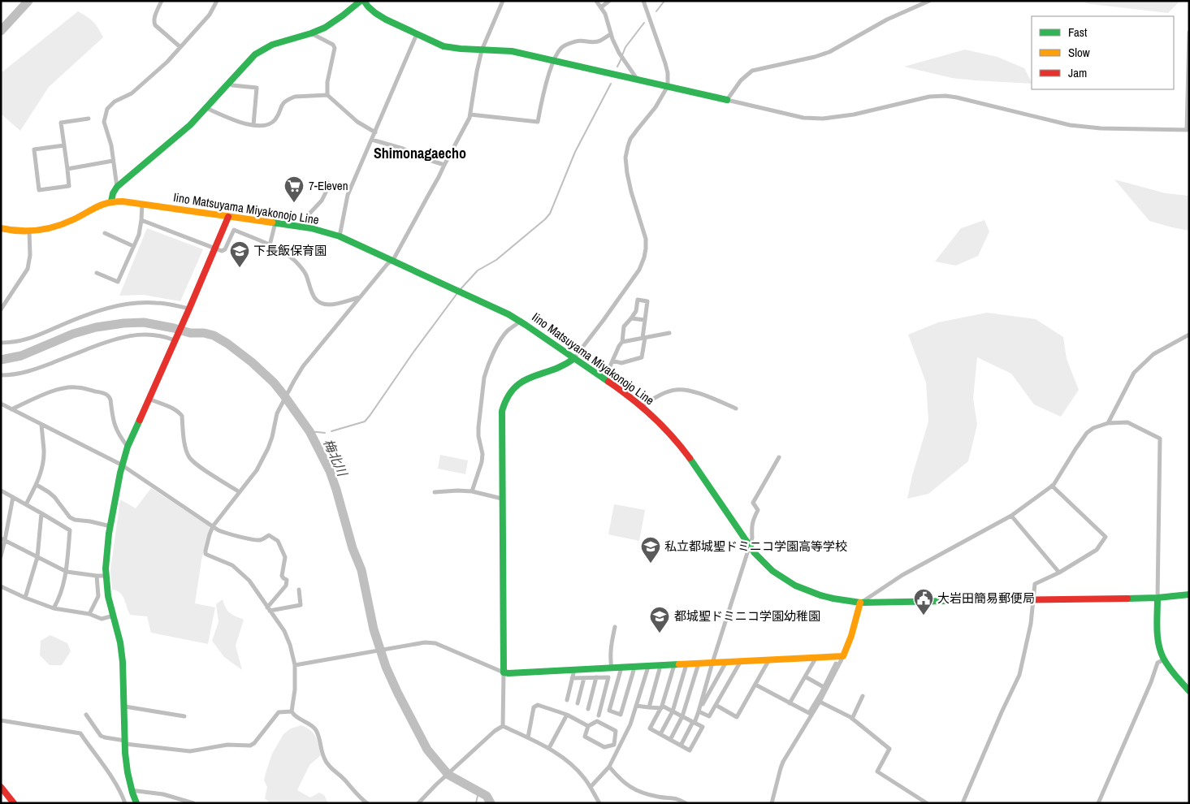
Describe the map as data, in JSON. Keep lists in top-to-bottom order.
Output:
{
  "streets": {
    "main road": ["Iino Matsuyama Miyakonojo Line"]
  },
  "districts": ["Shimonagaecho"],
  "water": ["梅北川"],
  "places": {
    "supermarket": ["7-Eleven"],
    "school or university": ["下長飯保育園", "私立都城聖ドミニコ学園高等学校", "都城聖ドミニコ学園幼稚園"],
    "public building": ["大岩田簡易郵便局"]
  },
  "legend": ["Fast", "Slow", "Jam"]
}
